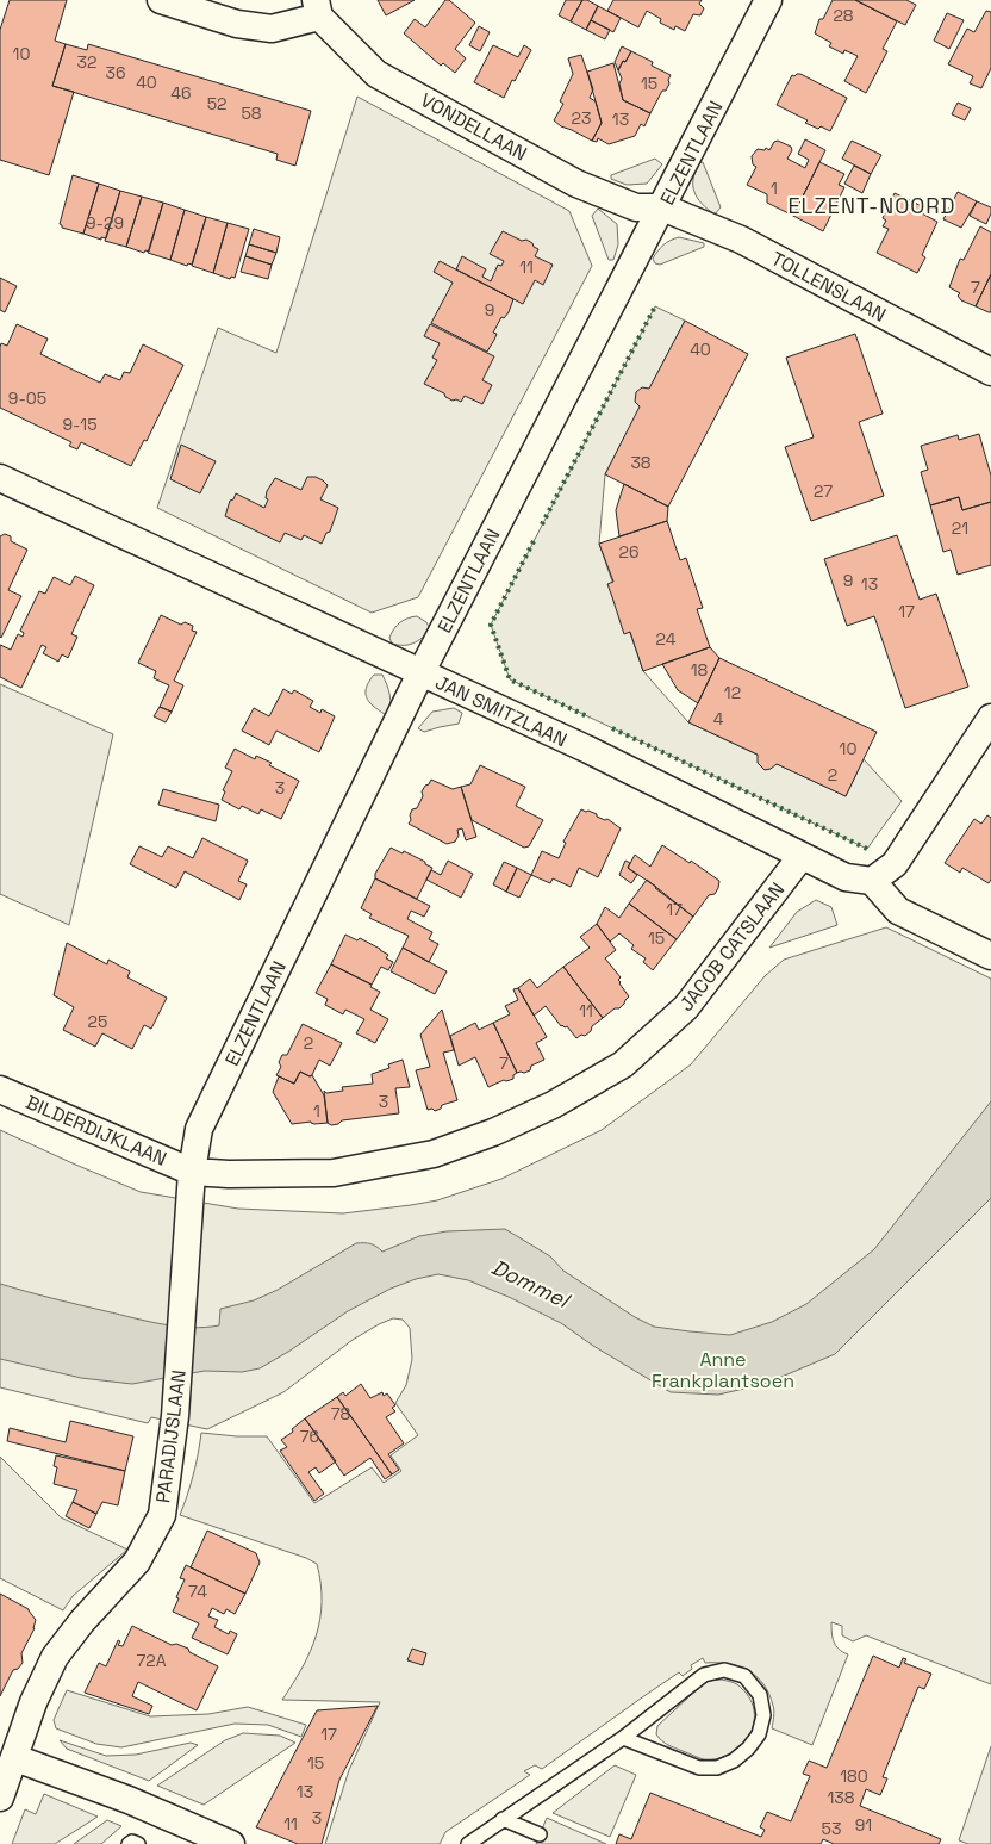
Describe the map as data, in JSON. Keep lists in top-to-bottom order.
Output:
{
  "streets": {
    "street": [
      "VONDELLAAN",
      "ELZENTLAAN",
      "TOLLENSLAAN",
      "JAN SMITZLAAN",
      "JACOB CATSLAAN",
      "BILDERDIJKLAAN",
      "PARADIJSLAAN"
    ]
  },
  "crossings": [
    ["VONDELLAAN", "ELZENTLAAN"],
    ["VONDELLAAN", "TOLLENSLAAN"],
    ["ELZENTLAAN", "TOLLENSLAAN"],
    ["ELZENTLAAN", "JAN SMITZLAAN"],
    ["ELZENTLAAN", "JACOB CATSLAAN"],
    ["ELZENTLAAN", "BILDERDIJKLAAN"],
    ["ELZENTLAAN", "PARADIJSLAAN"],
    ["JAN SMITZLAAN", "JACOB CATSLAAN"],
    ["JACOB CATSLAAN", "BILDERDIJKLAAN"],
    ["JACOB CATSLAAN", "PARADIJSLAAN"],
    ["BILDERDIJKLAAN", "PARADIJSLAAN"]
  ],
  "districts": ["ELZENT-NOORD"],
  "water": ["Dommel"],
  "parks": ["Anne Frankplantsoen"],
  "house_numbers": [
    "28",
    "10",
    "32",
    "36",
    "40",
    "15",
    "46",
    "52",
    "58",
    "23",
    "13",
    "1",
    "9-29",
    "11",
    "7",
    "9",
    "40",
    "9-05",
    "9-15",
    "38",
    "27",
    "21",
    "26",
    "9",
    "13",
    "17",
    "24",
    "18",
    "12",
    "4",
    "10",
    "2",
    "3",
    "17",
    "15",
    "11",
    "25",
    "2",
    "7",
    "3",
    "1",
    "78",
    "76",
    "74",
    "72A",
    "17",
    "15",
    "180",
    "13",
    "138",
    "3",
    "11",
    "91",
    "53"
  ]
}
